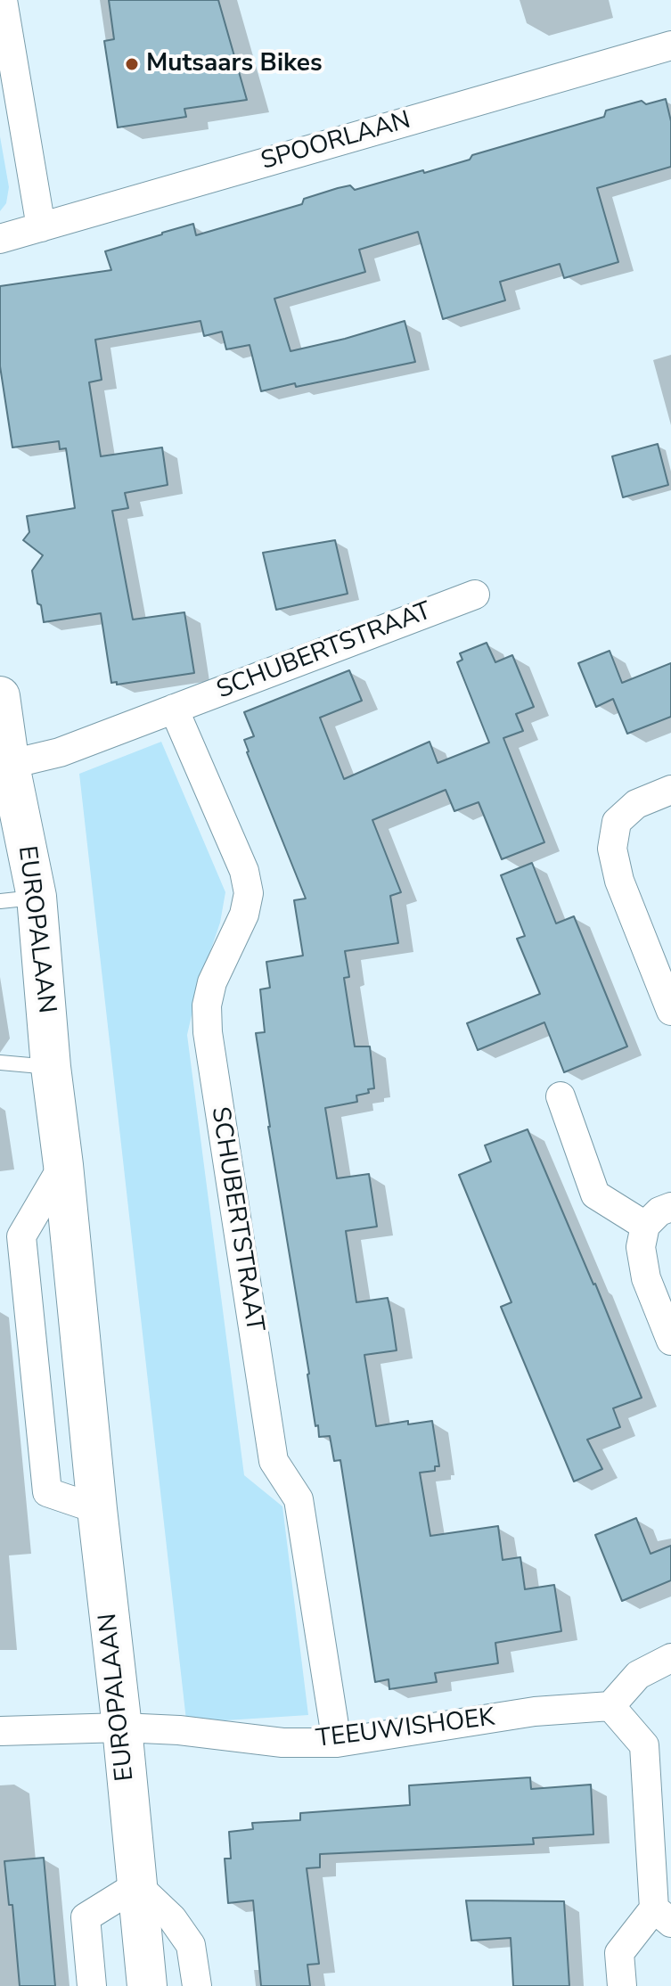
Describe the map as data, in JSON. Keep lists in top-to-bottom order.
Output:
{
  "streets": {
    "main road": ["EUROPALAAN"],
    "street": ["SPOORLAAN", "SCHUBERTSTRAAT", "TEEUWISHOEK"]
  },
  "crossings": [
    ["SCHUBERTSTRAAT", "EUROPALAAN"],
    ["SCHUBERTSTRAAT", "TEEUWISHOEK"],
    ["EUROPALAAN", "TEEUWISHOEK"]
  ],
  "places": ["Mutsaars Bikes"]
}
